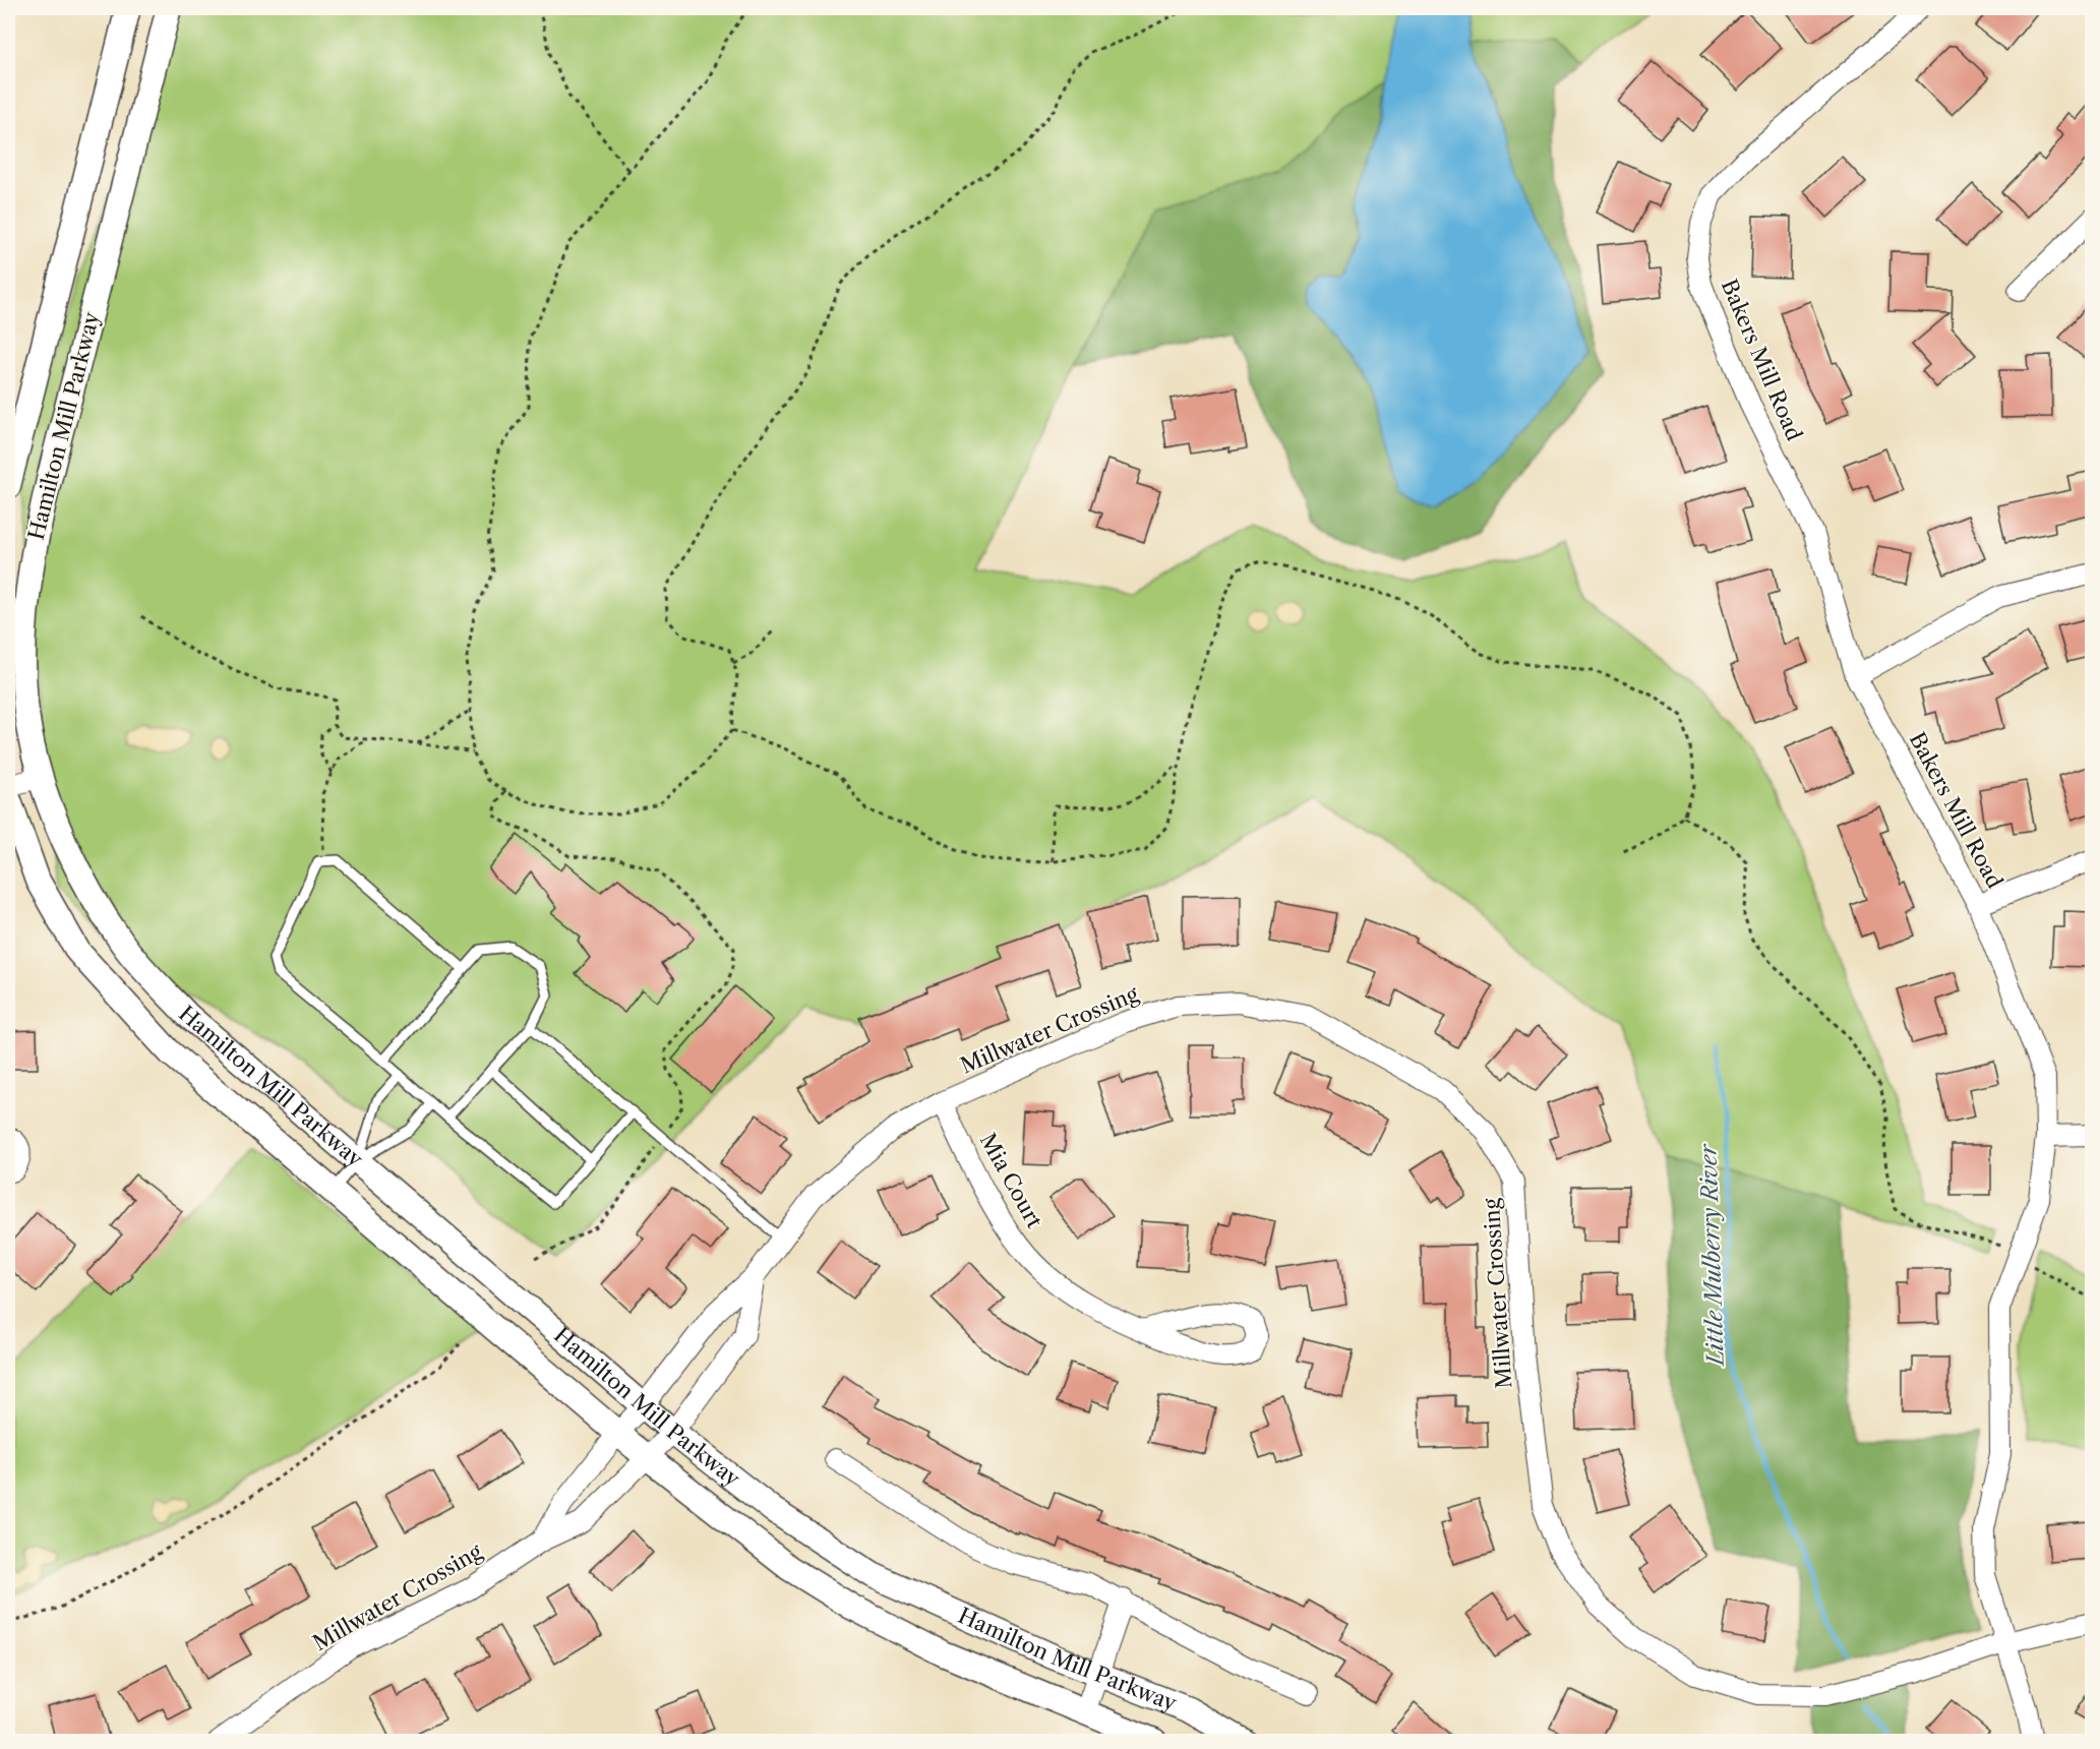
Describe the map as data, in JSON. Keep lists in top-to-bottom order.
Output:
{
  "streets": {
    "street": [
      "Bakers Mill Road",
      "Hamilton Mill Parkway",
      "Millwater Crossing",
      "Mia Court"
    ]
  },
  "crossings": [
    ["Bakers Mill Road", "Millwater Crossing"],
    ["Hamilton Mill Parkway", "Millwater Crossing"],
    ["Millwater Crossing", "Mia Court"]
  ],
  "water": ["Little Mulberry River"]
}
